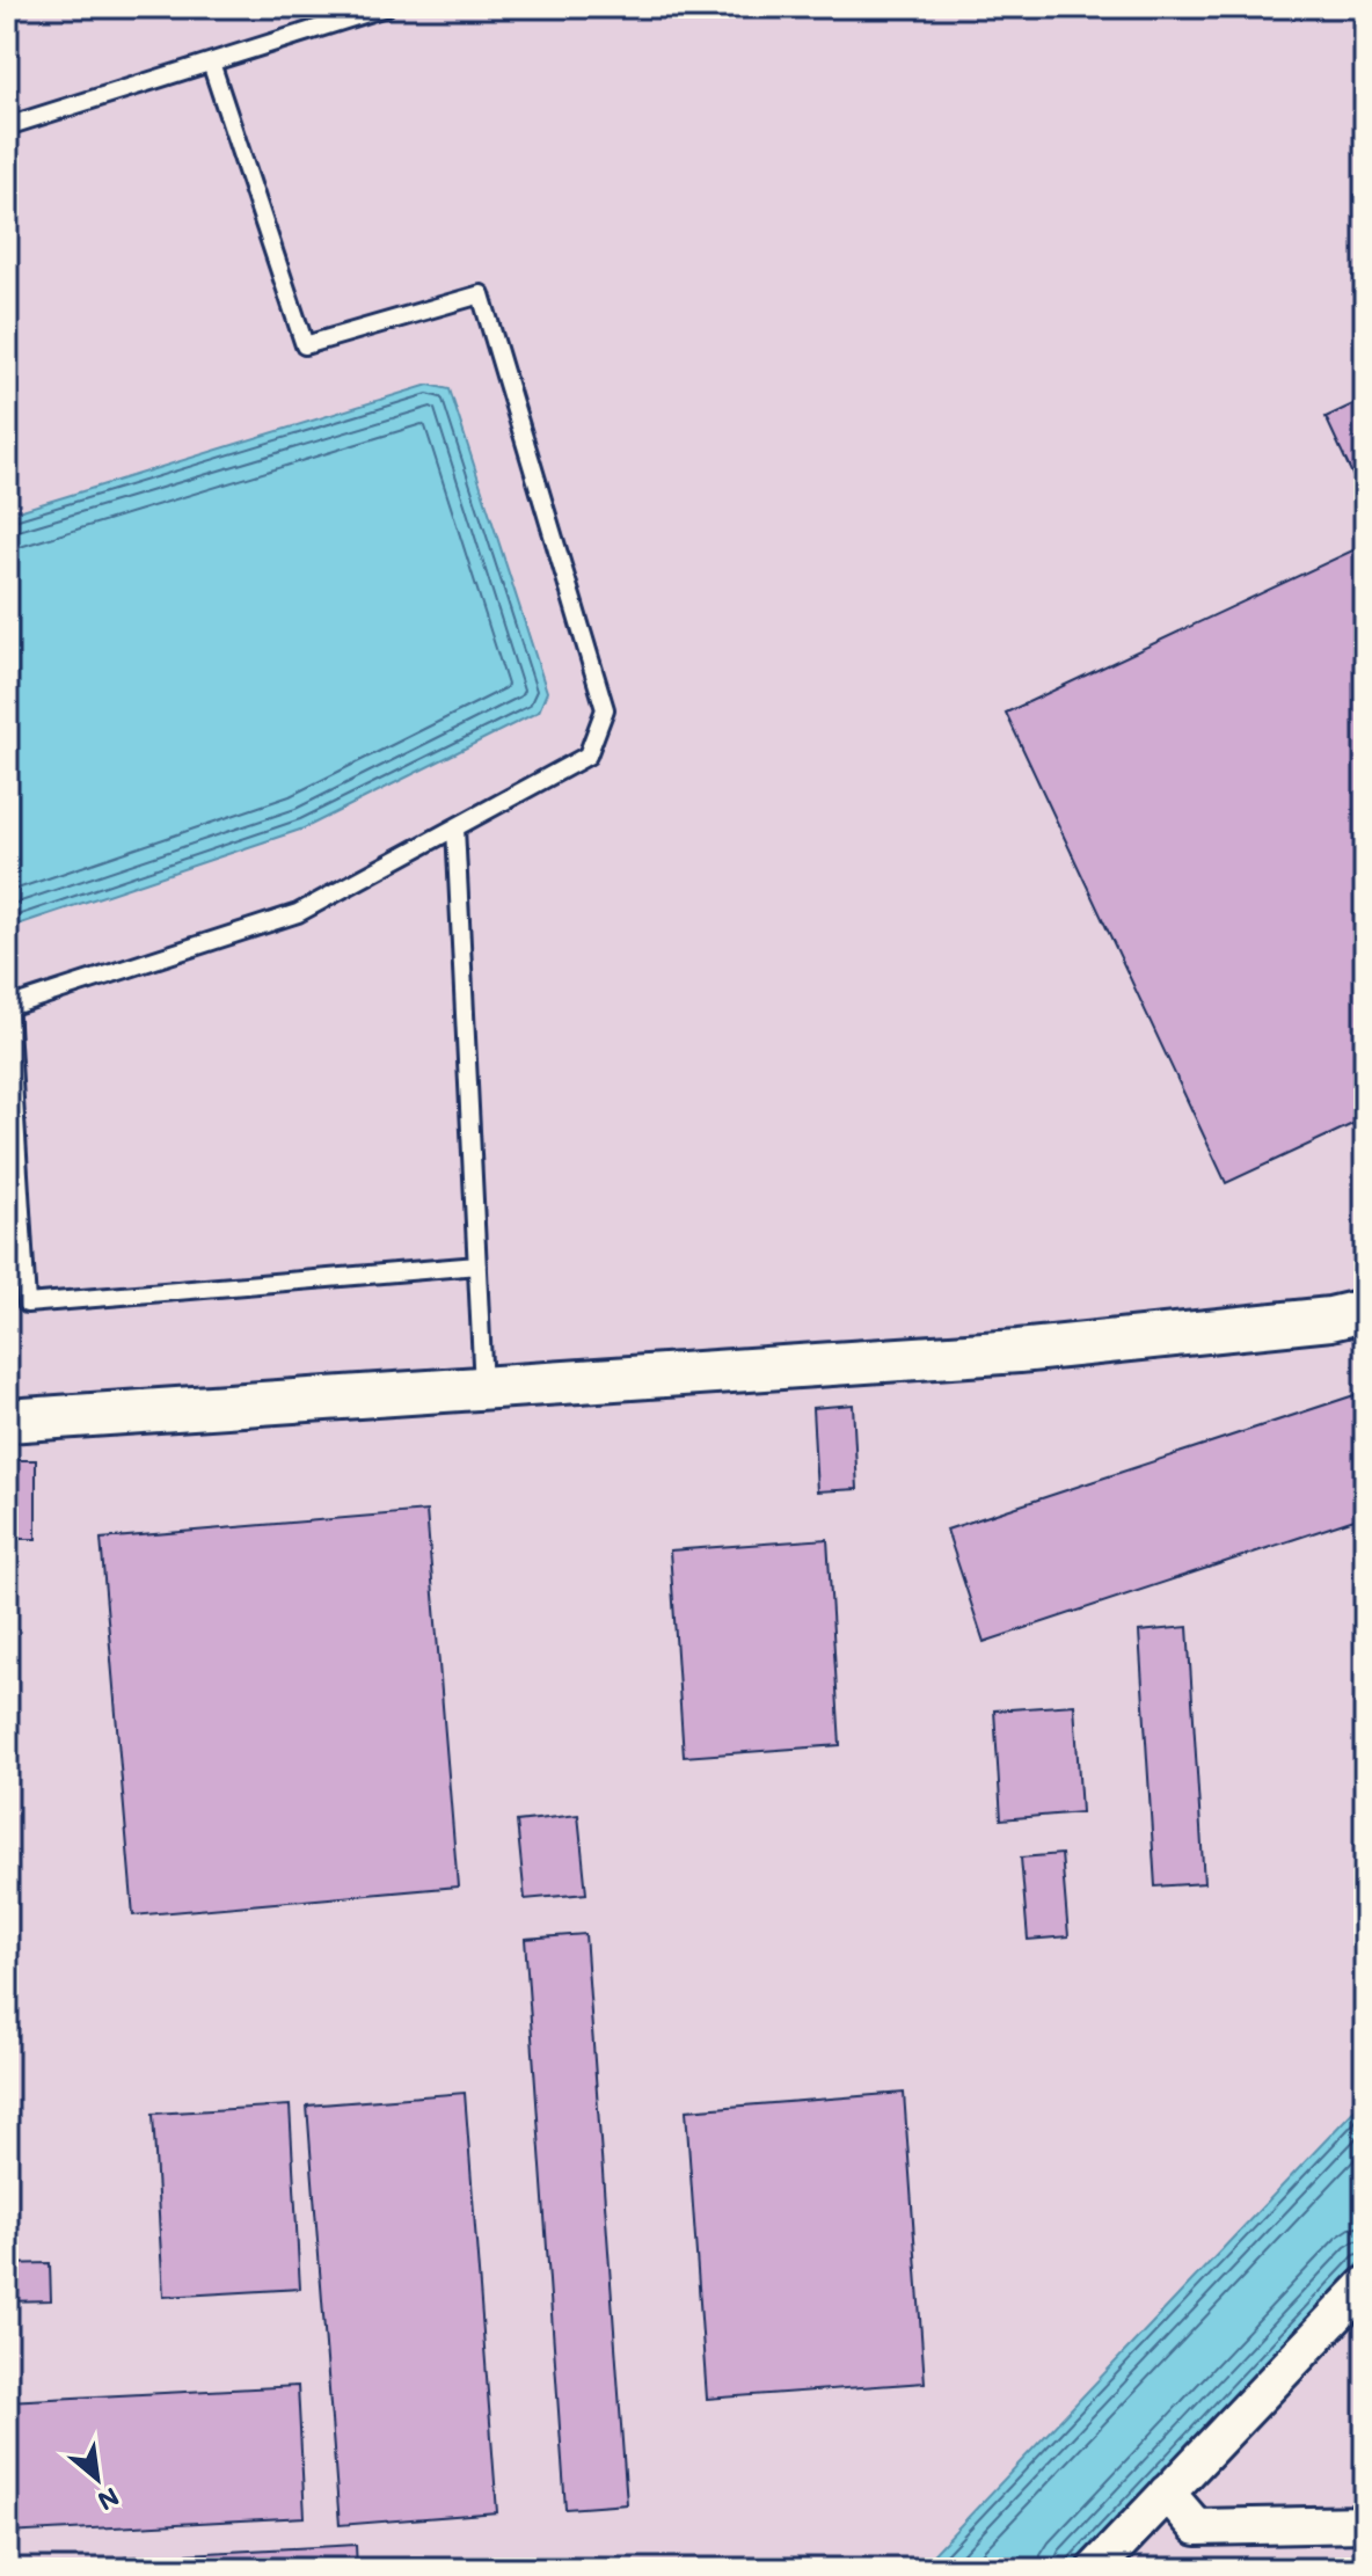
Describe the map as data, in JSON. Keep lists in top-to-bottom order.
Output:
{
  "north": "bottom right"
}
